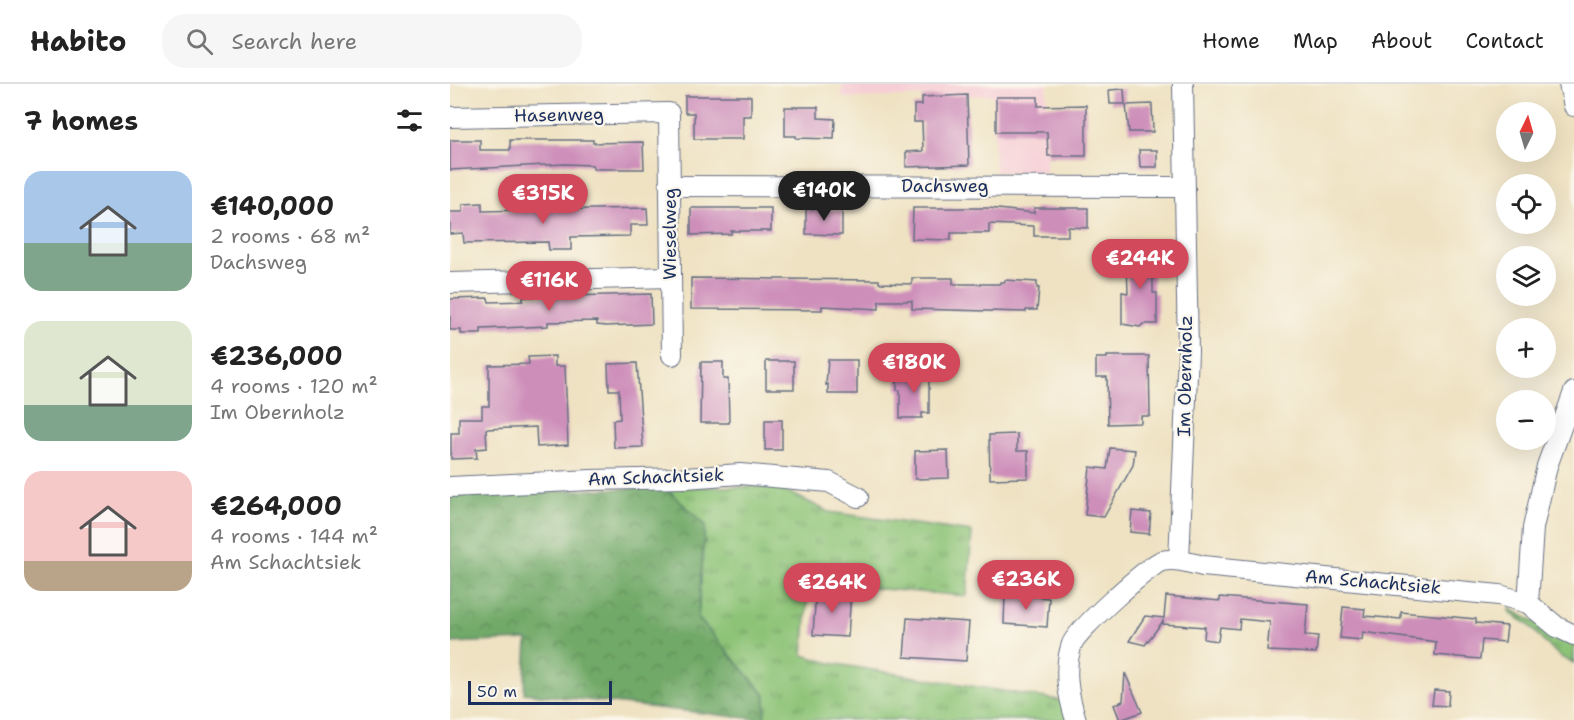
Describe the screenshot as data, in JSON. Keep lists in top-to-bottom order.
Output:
{
  "streets": {
    "street": [
      "Hasenweg",
      "Dachsweg",
      "Wieselweg",
      "Im Obernholz",
      "Am Schachtsiek"
    ]
  },
  "crossings": [
    ["Hasenweg", "Wieselweg"],
    ["Dachsweg", "Wieselweg"],
    ["Dachsweg", "Im Obernholz"],
    ["Im Obernholz", "Am Schachtsiek"]
  ],
  "scale_bar": "50 m",
  "north": "top",
  "page": {
    "header": "Habito",
    "search": "Search here",
    "nav": [
      "Home",
      "Map",
      "About",
      "Contact"
    ],
    "heading": "7 homes",
    "map_buttons": ["+", "−"],
    "list": [
      {
        "name": "€140,000",
        "note": "2 rooms · 68 m² · Dachsweg"
      },
      {
        "name": "€236,000",
        "note": "4 rooms · 120 m² · Im Obernholz"
      },
      {
        "name": "€264,000",
        "note": "4 rooms · 144 m² · Am Schachtsiek"
      }
    ],
    "price": [
      "€140K",
      "€315K",
      "€244K",
      "€116K",
      "€180K",
      "€236K",
      "€264K"
    ],
    "scale": "50 m"
  }
}
